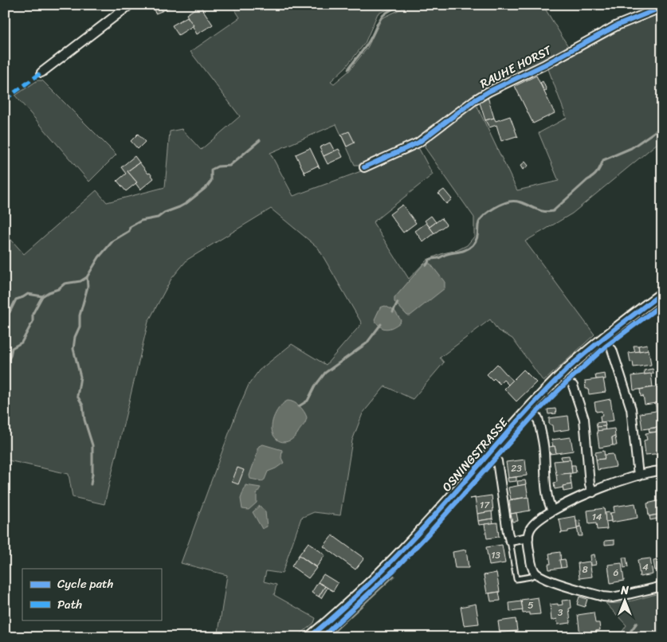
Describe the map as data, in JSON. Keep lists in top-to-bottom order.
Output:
{
  "streets": {
    "street": ["RAUHE HORST", "OSNINGSTRASSE"]
  },
  "house_numbers": [
    "23",
    "17",
    "14",
    "13",
    "4",
    "8",
    "6",
    "5",
    "3"
  ],
  "legend": ["Cycle path", "Path"],
  "north": "top"
}
